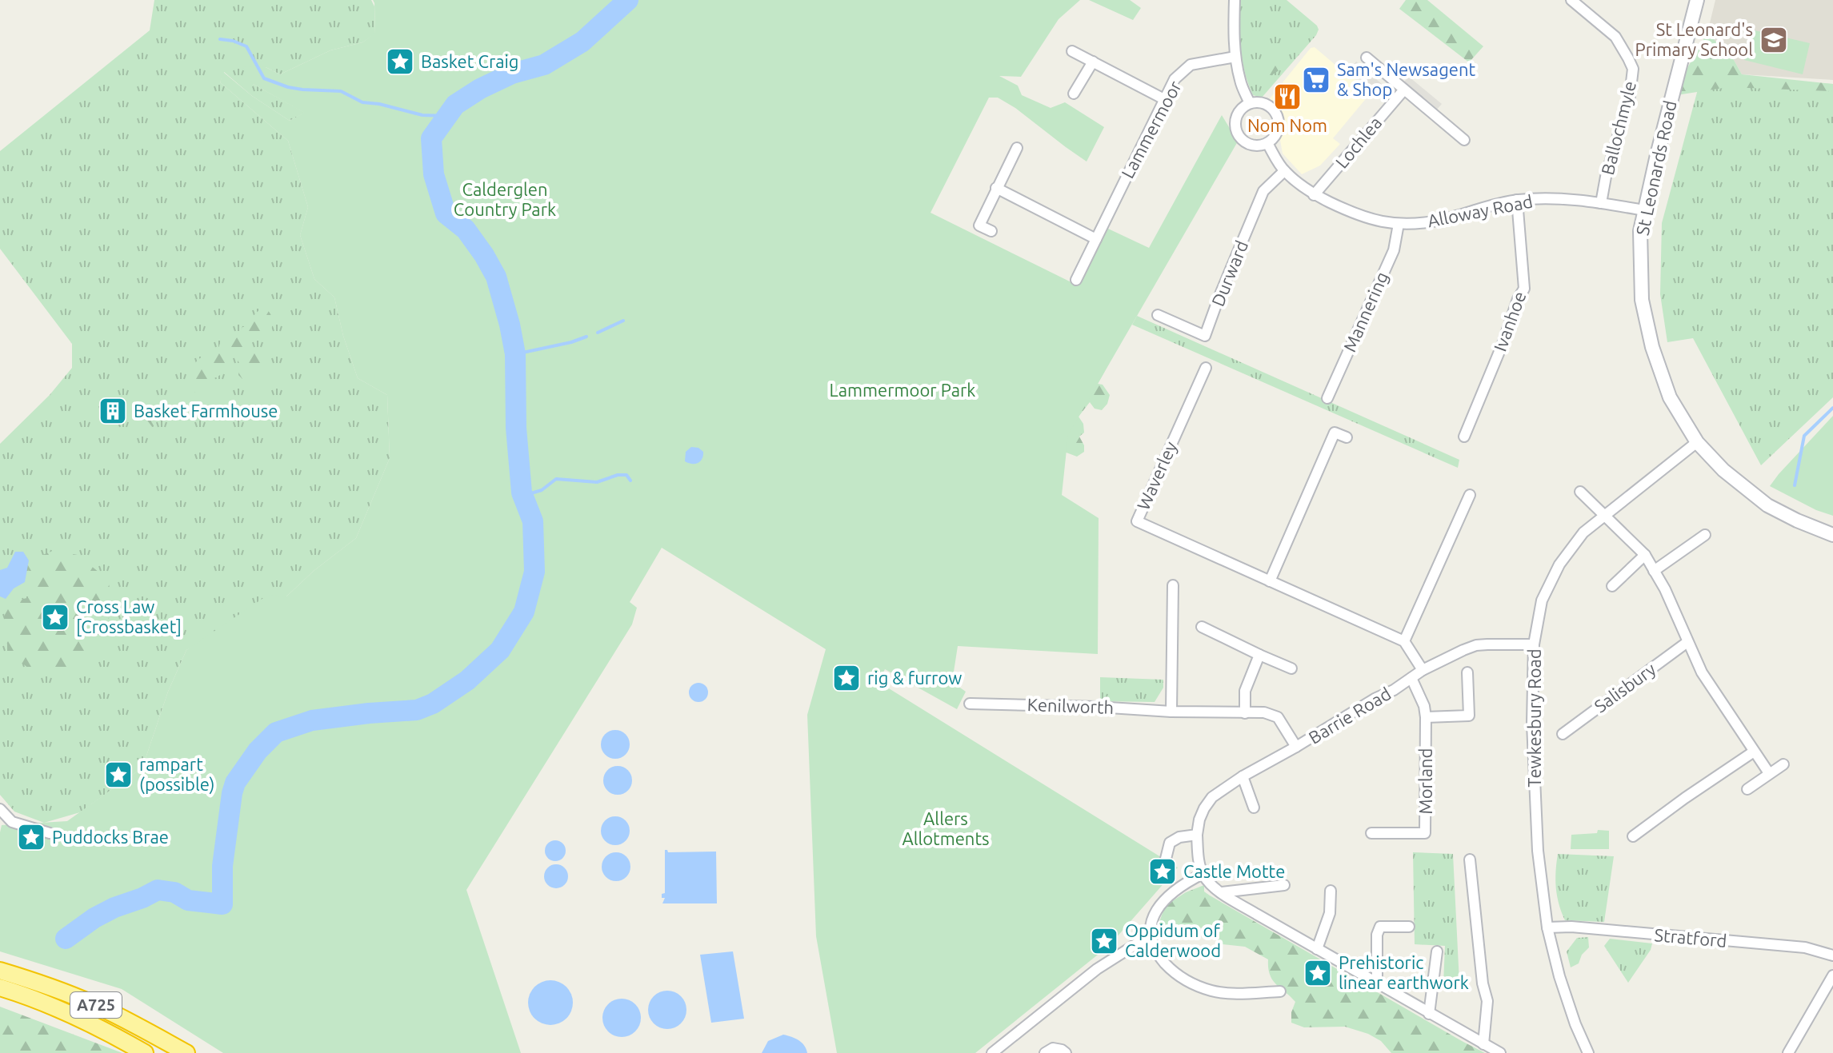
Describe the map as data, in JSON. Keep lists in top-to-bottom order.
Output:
{
  "streets": {
    "highway": ["A725"],
    "street": [
      "Ballochmyle",
      "Lammermoor",
      "Lochlea",
      "St Leonards Road",
      "Alloway Road",
      "Durward",
      "Mannering",
      "Ivanhoe",
      "Waverley",
      "Salisbury",
      "Kenilworth",
      "Barrie Road",
      "Tewkesbury Road",
      "Morland",
      "Stratford"
    ]
  },
  "crossings": [
    ["Ballochmyle", "Alloway Road"],
    ["Lochlea", "Alloway Road"],
    ["St Leonards Road", "Alloway Road"],
    ["St Leonards Road", "Tewkesbury Road"],
    ["Alloway Road", "Durward"],
    ["Alloway Road", "Mannering"],
    ["Alloway Road", "Ivanhoe"],
    ["Kenilworth", "Barrie Road"],
    ["Barrie Road", "Tewkesbury Road"],
    ["Barrie Road", "Morland"],
    ["Tewkesbury Road", "Stratford"]
  ],
  "parks": ["Calderglen Country Park", "Lammermoor Park", "Allers Allotments"],
  "places": {
    "school or university": ["St Leonard's Primary School"],
    "place": [
      "Basket Craig",
      "Cross Law [Crossbasket]",
      "rig & furrow",
      "rampart (possible)",
      "Puddocks Brae",
      "Castle Motte",
      "Oppidum of Calderwood",
      "Prehistoric linear earthwork"
    ],
    "supermarket": ["Sam's Newsagent & Shop"],
    "restaurant": ["Nom Nom"],
    "building": ["Basket Farmhouse"]
  }
}
